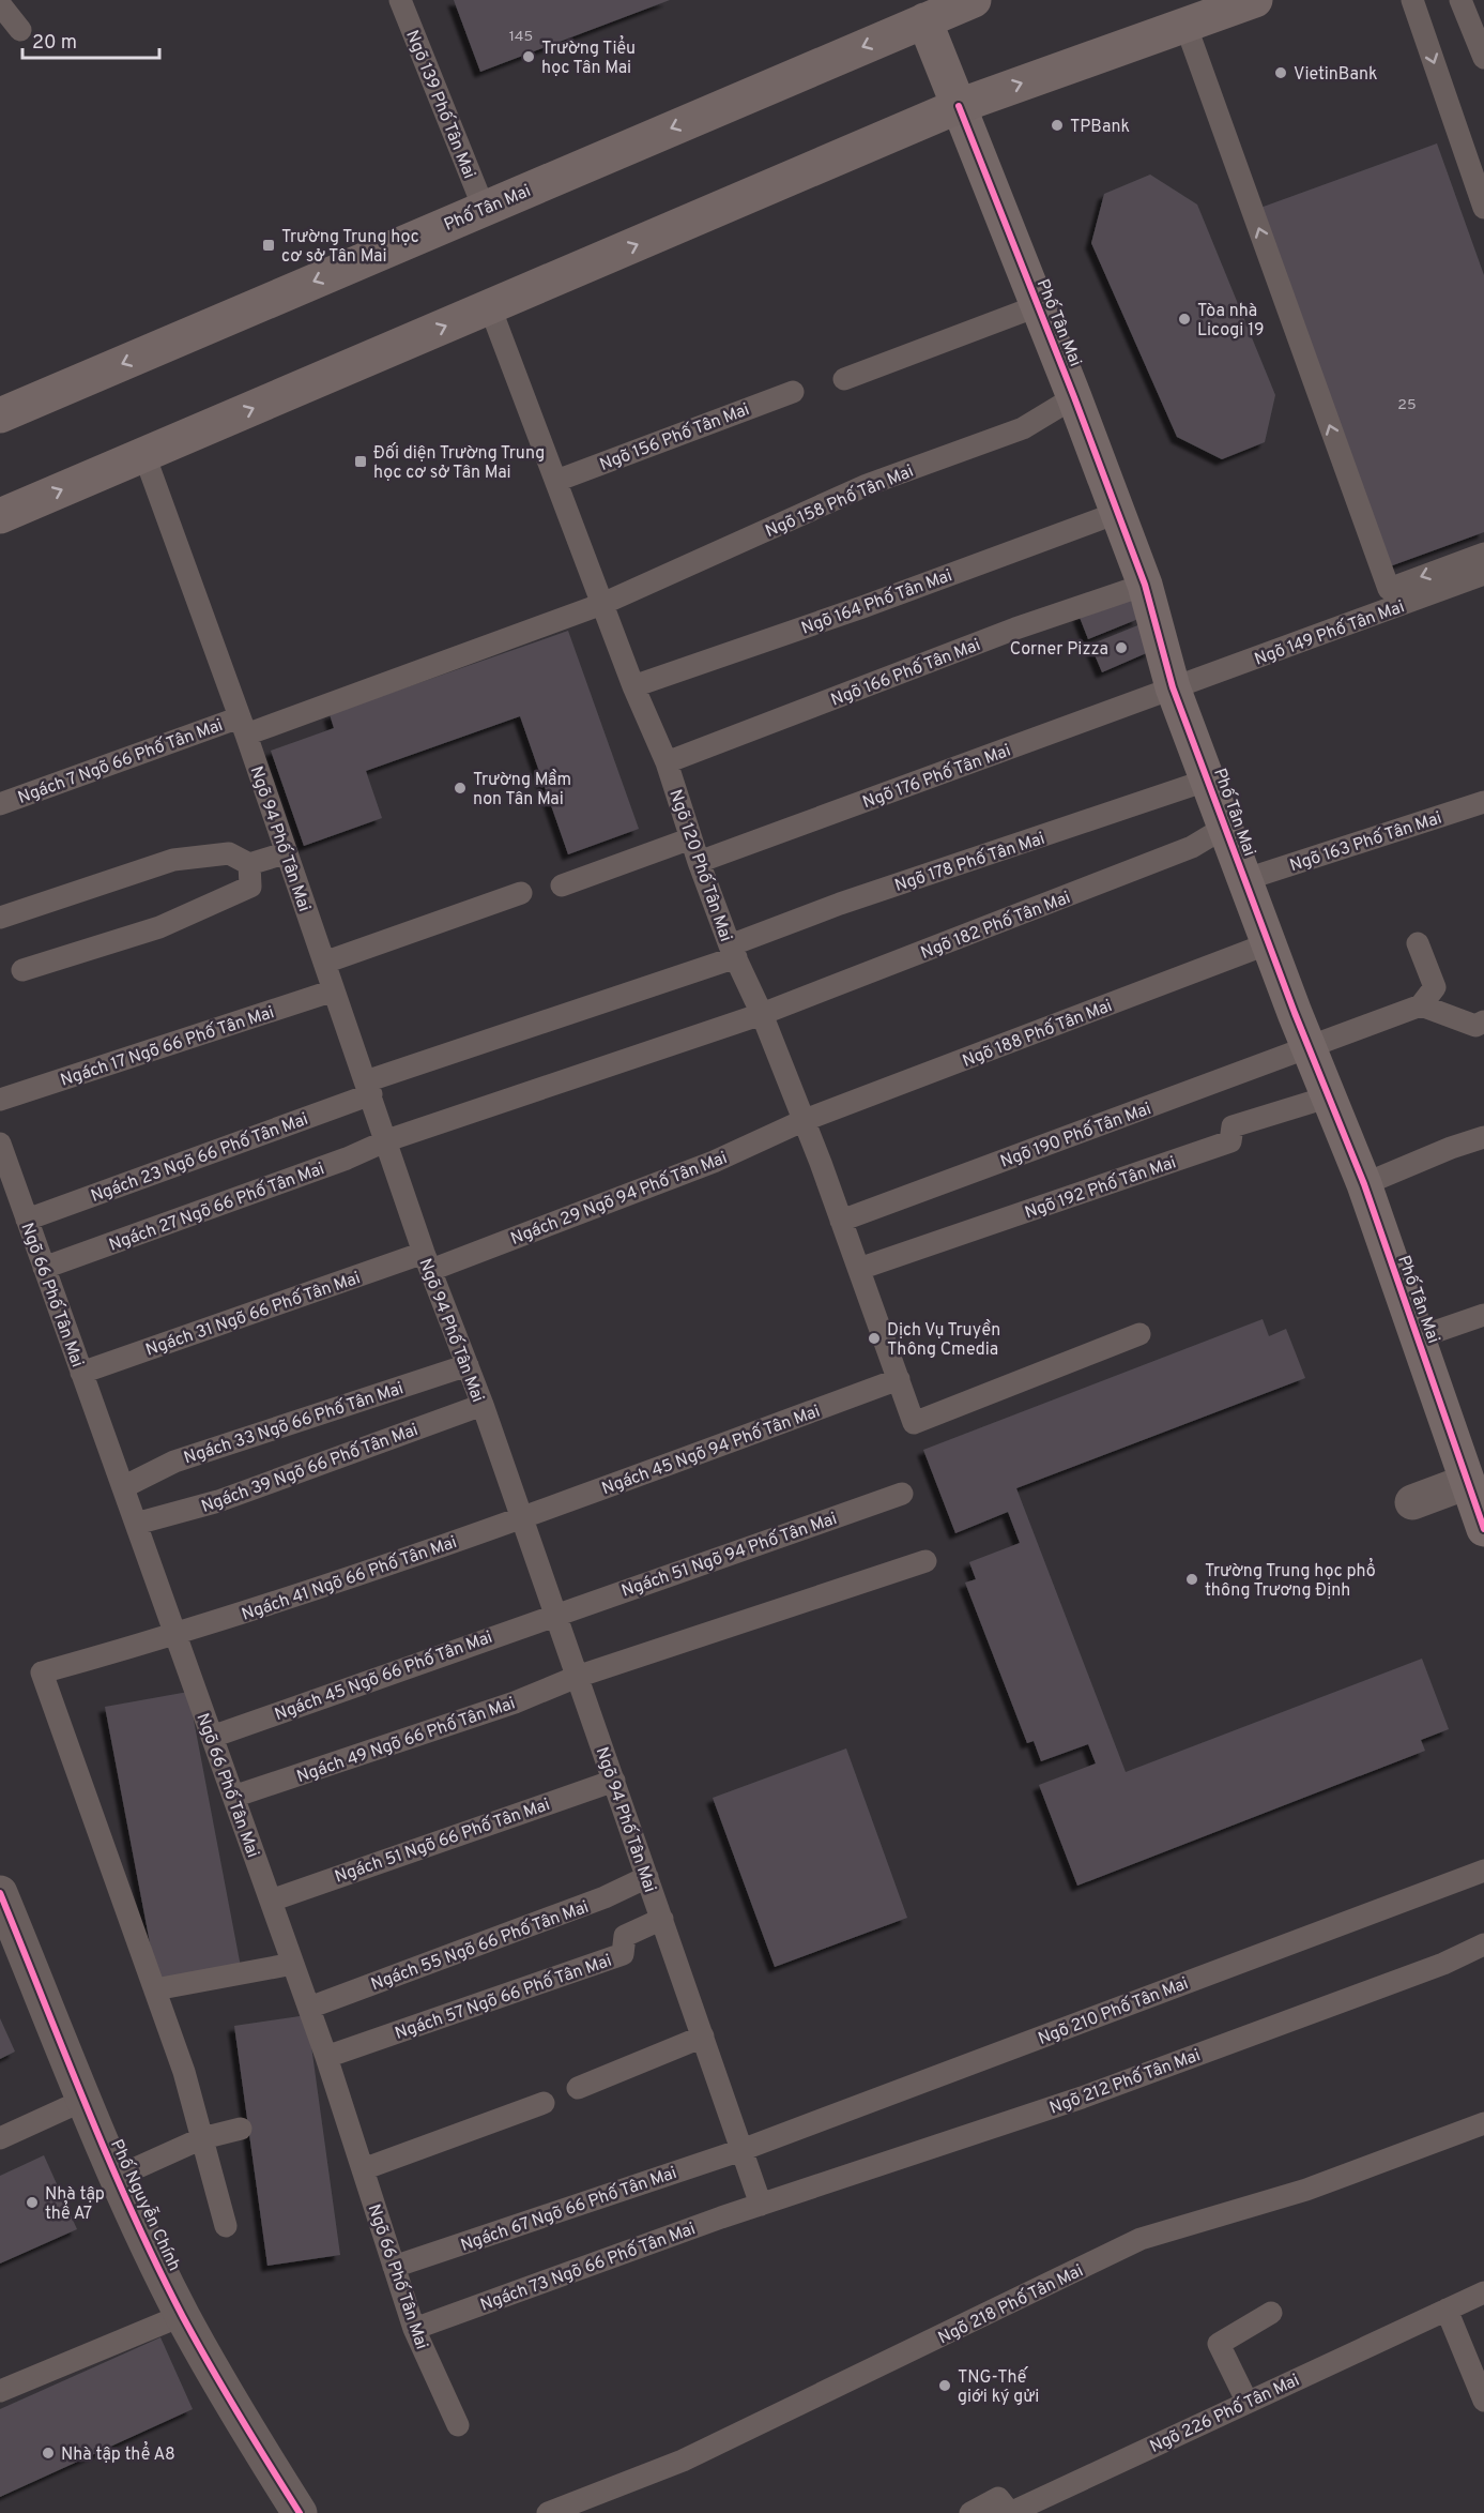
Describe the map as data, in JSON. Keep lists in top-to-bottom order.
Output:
{
  "streets": {
    "main road": ["Phố Tân Mai"],
    "street": ["Phố Nguyễn Chính"],
    "lane": [
      "Ngõ 139 Phố Tân Mai",
      "Ngõ 156 Phố Tân Mai",
      "Ngõ 158 Phố Tân Mai",
      "Ngõ 164 Phố Tân Mai",
      "Ngõ 149 Phố Tân Mai",
      "Ngõ 166 Phố Tân Mai",
      "Ngách 7 Ngõ 66 Phố Tân Mai",
      "Ngõ 176 Phố Tân Mai",
      "Ngõ 94 Phố Tân Mai",
      "Ngõ 163 Phố Tân Mai",
      "Ngõ 178 Phố Tân Mai",
      "Ngõ 120 Phố Tân Mai",
      "Ngõ 182 Phố Tân Mai",
      "Ngõ 188 Phố Tân Mai",
      "Ngách 17 Ngõ 66 Phố Tân Mai",
      "Ngõ 190 Phố Tân Mai",
      "Ngách 23 Ngõ 66 Phố Tân Mai",
      "Ngõ 192 Phố Tân Mai",
      "Ngách 29 Ngõ 94 Phố Tân Mai",
      "Ngách 27 Ngõ 66 Phố Tân Mai",
      "Ngõ 66 Phố Tân Mai",
      "Ngách 31 Ngõ 66 Phố Tân Mai",
      "Ngách 33 Ngõ 66 Phố Tân Mai",
      "Ngách 45 Ngõ 94 Phố Tân Mai",
      "Ngách 39 Ngõ 66 Phố Tân Mai",
      "Ngách 51 Ngõ 94 Phố Tân Mai",
      "Ngách 41 Ngõ 66 Phố Tân Mai",
      "Ngách 45 Ngõ 66 Phố Tân Mai",
      "Ngách 49 Ngõ 66 Phố Tân Mai",
      "Ngách 51 Ngõ 66 Phố Tân Mai",
      "Ngách 55 Ngõ 66 Phố Tân Mai",
      "Ngách 57 Ngõ 66 Phố Tân Mai",
      "Ngõ 210 Phố Tân Mai",
      "Ngõ 212 Phố Tân Mai",
      "Ngách 67 Ngõ 66 Phố Tân Mai",
      "Ngách 73 Ngõ 66 Phố Tân Mai",
      "Ngõ 218 Phố Tân Mai",
      "Ngõ 226 Phố Tân Mai"
    ]
  },
  "crossings": [
    ["Ngõ 139 Phố Tân Mai", "Phố Tân Mai"],
    ["Phố Tân Mai", "Ngõ 158 Phố Tân Mai"],
    ["Phố Tân Mai", "Ngõ 164 Phố Tân Mai"],
    ["Phố Tân Mai", "Ngõ 149 Phố Tân Mai"],
    ["Phố Tân Mai", "Ngõ 166 Phố Tân Mai"],
    ["Phố Tân Mai", "Ngõ 176 Phố Tân Mai"],
    ["Phố Tân Mai", "Ngõ 163 Phố Tân Mai"],
    ["Phố Tân Mai", "Ngõ 178 Phố Tân Mai"],
    ["Phố Tân Mai", "Ngõ 182 Phố Tân Mai"],
    ["Phố Tân Mai", "Ngõ 188 Phố Tân Mai"],
    ["Phố Tân Mai", "Ngõ 190 Phố Tân Mai"],
    ["Phố Tân Mai", "Ngõ 192 Phố Tân Mai"],
    ["Ngõ 156 Phố Tân Mai", "Ngõ 120 Phố Tân Mai"],
    ["Ngõ 158 Phố Tân Mai", "Ngách 7 Ngõ 66 Phố Tân Mai"],
    ["Ngõ 158 Phố Tân Mai", "Ngõ 94 Phố Tân Mai"],
    ["Ngõ 158 Phố Tân Mai", "Ngõ 120 Phố Tân Mai"],
    ["Ngõ 164 Phố Tân Mai", "Ngõ 120 Phố Tân Mai"],
    ["Ngõ 149 Phố Tân Mai", "Ngõ 176 Phố Tân Mai"],
    ["Ngõ 166 Phố Tân Mai", "Ngõ 120 Phố Tân Mai"],
    ["Ngách 7 Ngõ 66 Phố Tân Mai", "Ngõ 94 Phố Tân Mai"],
    ["Ngõ 176 Phố Tân Mai", "Ngõ 120 Phố Tân Mai"],
    ["Ngõ 94 Phố Tân Mai", "Ngõ 178 Phố Tân Mai"],
    ["Ngõ 94 Phố Tân Mai", "Ngõ 182 Phố Tân Mai"],
    ["Ngõ 94 Phố Tân Mai", "Ngách 17 Ngõ 66 Phố Tân Mai"],
    ["Ngõ 94 Phố Tân Mai", "Ngách 23 Ngõ 66 Phố Tân Mai"],
    ["Ngõ 94 Phố Tân Mai", "Ngách 29 Ngõ 94 Phố Tân Mai"],
    ["Ngõ 94 Phố Tân Mai", "Ngách 27 Ngõ 66 Phố Tân Mai"],
    ["Ngõ 94 Phố Tân Mai", "Ngách 31 Ngõ 66 Phố Tân Mai"],
    ["Ngõ 94 Phố Tân Mai", "Ngách 33 Ngõ 66 Phố Tân Mai"],
    ["Ngõ 94 Phố Tân Mai", "Ngách 45 Ngõ 94 Phố Tân Mai"],
    ["Ngõ 94 Phố Tân Mai", "Ngách 39 Ngõ 66 Phố Tân Mai"],
    ["Ngõ 94 Phố Tân Mai", "Ngách 51 Ngõ 94 Phố Tân Mai"],
    ["Ngõ 94 Phố Tân Mai", "Ngách 41 Ngõ 66 Phố Tân Mai"],
    ["Ngõ 94 Phố Tân Mai", "Ngách 45 Ngõ 66 Phố Tân Mai"],
    ["Ngõ 94 Phố Tân Mai", "Ngách 49 Ngõ 66 Phố Tân Mai"],
    ["Ngõ 94 Phố Tân Mai", "Ngách 51 Ngõ 66 Phố Tân Mai"],
    ["Ngõ 94 Phố Tân Mai", "Ngách 55 Ngõ 66 Phố Tân Mai"],
    ["Ngõ 94 Phố Tân Mai", "Ngách 57 Ngõ 66 Phố Tân Mai"],
    ["Ngõ 94 Phố Tân Mai", "Ngõ 210 Phố Tân Mai"],
    ["Ngõ 94 Phố Tân Mai", "Ngõ 212 Phố Tân Mai"],
    ["Ngõ 94 Phố Tân Mai", "Ngách 67 Ngõ 66 Phố Tân Mai"],
    ["Ngõ 94 Phố Tân Mai", "Ngách 73 Ngõ 66 Phố Tân Mai"],
    ["Ngõ 178 Phố Tân Mai", "Ngõ 120 Phố Tân Mai"],
    ["Ngõ 178 Phố Tân Mai", "Ngách 23 Ngõ 66 Phố Tân Mai"],
    ["Ngõ 120 Phố Tân Mai", "Ngõ 182 Phố Tân Mai"],
    ["Ngõ 120 Phố Tân Mai", "Ngõ 188 Phố Tân Mai"],
    ["Ngõ 120 Phố Tân Mai", "Ngõ 190 Phố Tân Mai"],
    ["Ngõ 120 Phố Tân Mai", "Ngõ 192 Phố Tân Mai"],
    ["Ngõ 120 Phố Tân Mai", "Ngách 29 Ngõ 94 Phố Tân Mai"],
    ["Ngõ 120 Phố Tân Mai", "Ngách 45 Ngõ 94 Phố Tân Mai"],
    ["Ngõ 182 Phố Tân Mai", "Ngách 27 Ngõ 66 Phố Tân Mai"],
    ["Ngõ 188 Phố Tân Mai", "Ngách 29 Ngõ 94 Phố Tân Mai"],
    ["Ngách 23 Ngõ 66 Phố Tân Mai", "Ngõ 66 Phố Tân Mai"],
    ["Ngách 29 Ngõ 94 Phố Tân Mai", "Ngách 31 Ngõ 66 Phố Tân Mai"],
    ["Ngách 27 Ngõ 66 Phố Tân Mai", "Ngõ 66 Phố Tân Mai"],
    ["Ngõ 66 Phố Tân Mai", "Ngách 31 Ngõ 66 Phố Tân Mai"],
    ["Ngõ 66 Phố Tân Mai", "Ngách 33 Ngõ 66 Phố Tân Mai"],
    ["Ngõ 66 Phố Tân Mai", "Ngách 39 Ngõ 66 Phố Tân Mai"],
    ["Ngõ 66 Phố Tân Mai", "Ngách 41 Ngõ 66 Phố Tân Mai"],
    ["Ngõ 66 Phố Tân Mai", "Ngách 45 Ngõ 66 Phố Tân Mai"],
    ["Ngõ 66 Phố Tân Mai", "Ngách 49 Ngõ 66 Phố Tân Mai"],
    ["Ngõ 66 Phố Tân Mai", "Ngách 51 Ngõ 66 Phố Tân Mai"],
    ["Ngõ 66 Phố Tân Mai", "Ngách 55 Ngõ 66 Phố Tân Mai"],
    ["Ngõ 66 Phố Tân Mai", "Ngách 57 Ngõ 66 Phố Tân Mai"],
    ["Ngõ 66 Phố Tân Mai", "Ngách 67 Ngõ 66 Phố Tân Mai"],
    ["Ngõ 66 Phố Tân Mai", "Ngách 73 Ngõ 66 Phố Tân Mai"],
    ["Ngách 45 Ngõ 94 Phố Tân Mai", "Ngách 41 Ngõ 66 Phố Tân Mai"],
    ["Ngách 51 Ngõ 94 Phố Tân Mai", "Ngách 45 Ngõ 66 Phố Tân Mai"],
    ["Ngõ 210 Phố Tân Mai", "Ngách 67 Ngõ 66 Phố Tân Mai"],
    ["Ngõ 212 Phố Tân Mai", "Ngách 73 Ngõ 66 Phố Tân Mai"]
  ],
  "places": {
    "other": [
      "Trường Tiểu học Tân Mai",
      "VietinBank",
      "TPBank",
      "Tòa nhà Licogi 19",
      "Corner Pizza",
      "Trường Mầm non Tân Mai",
      "Dịch Vụ Truyền Thông Cmedia",
      "Trường Trung học phổ thông Trương Định",
      "Nhà tập thể A7",
      "TNG-Thế giới ký gửi",
      "Nhà tập thể A8"
    ],
    "transit": ["Trường Trung học cơ sở Tân Mai", "Đối diện Trường Trung học cơ sở Tân Mai"]
  },
  "house_numbers": ["145", "25"],
  "scale_bar": "20 m"
}
